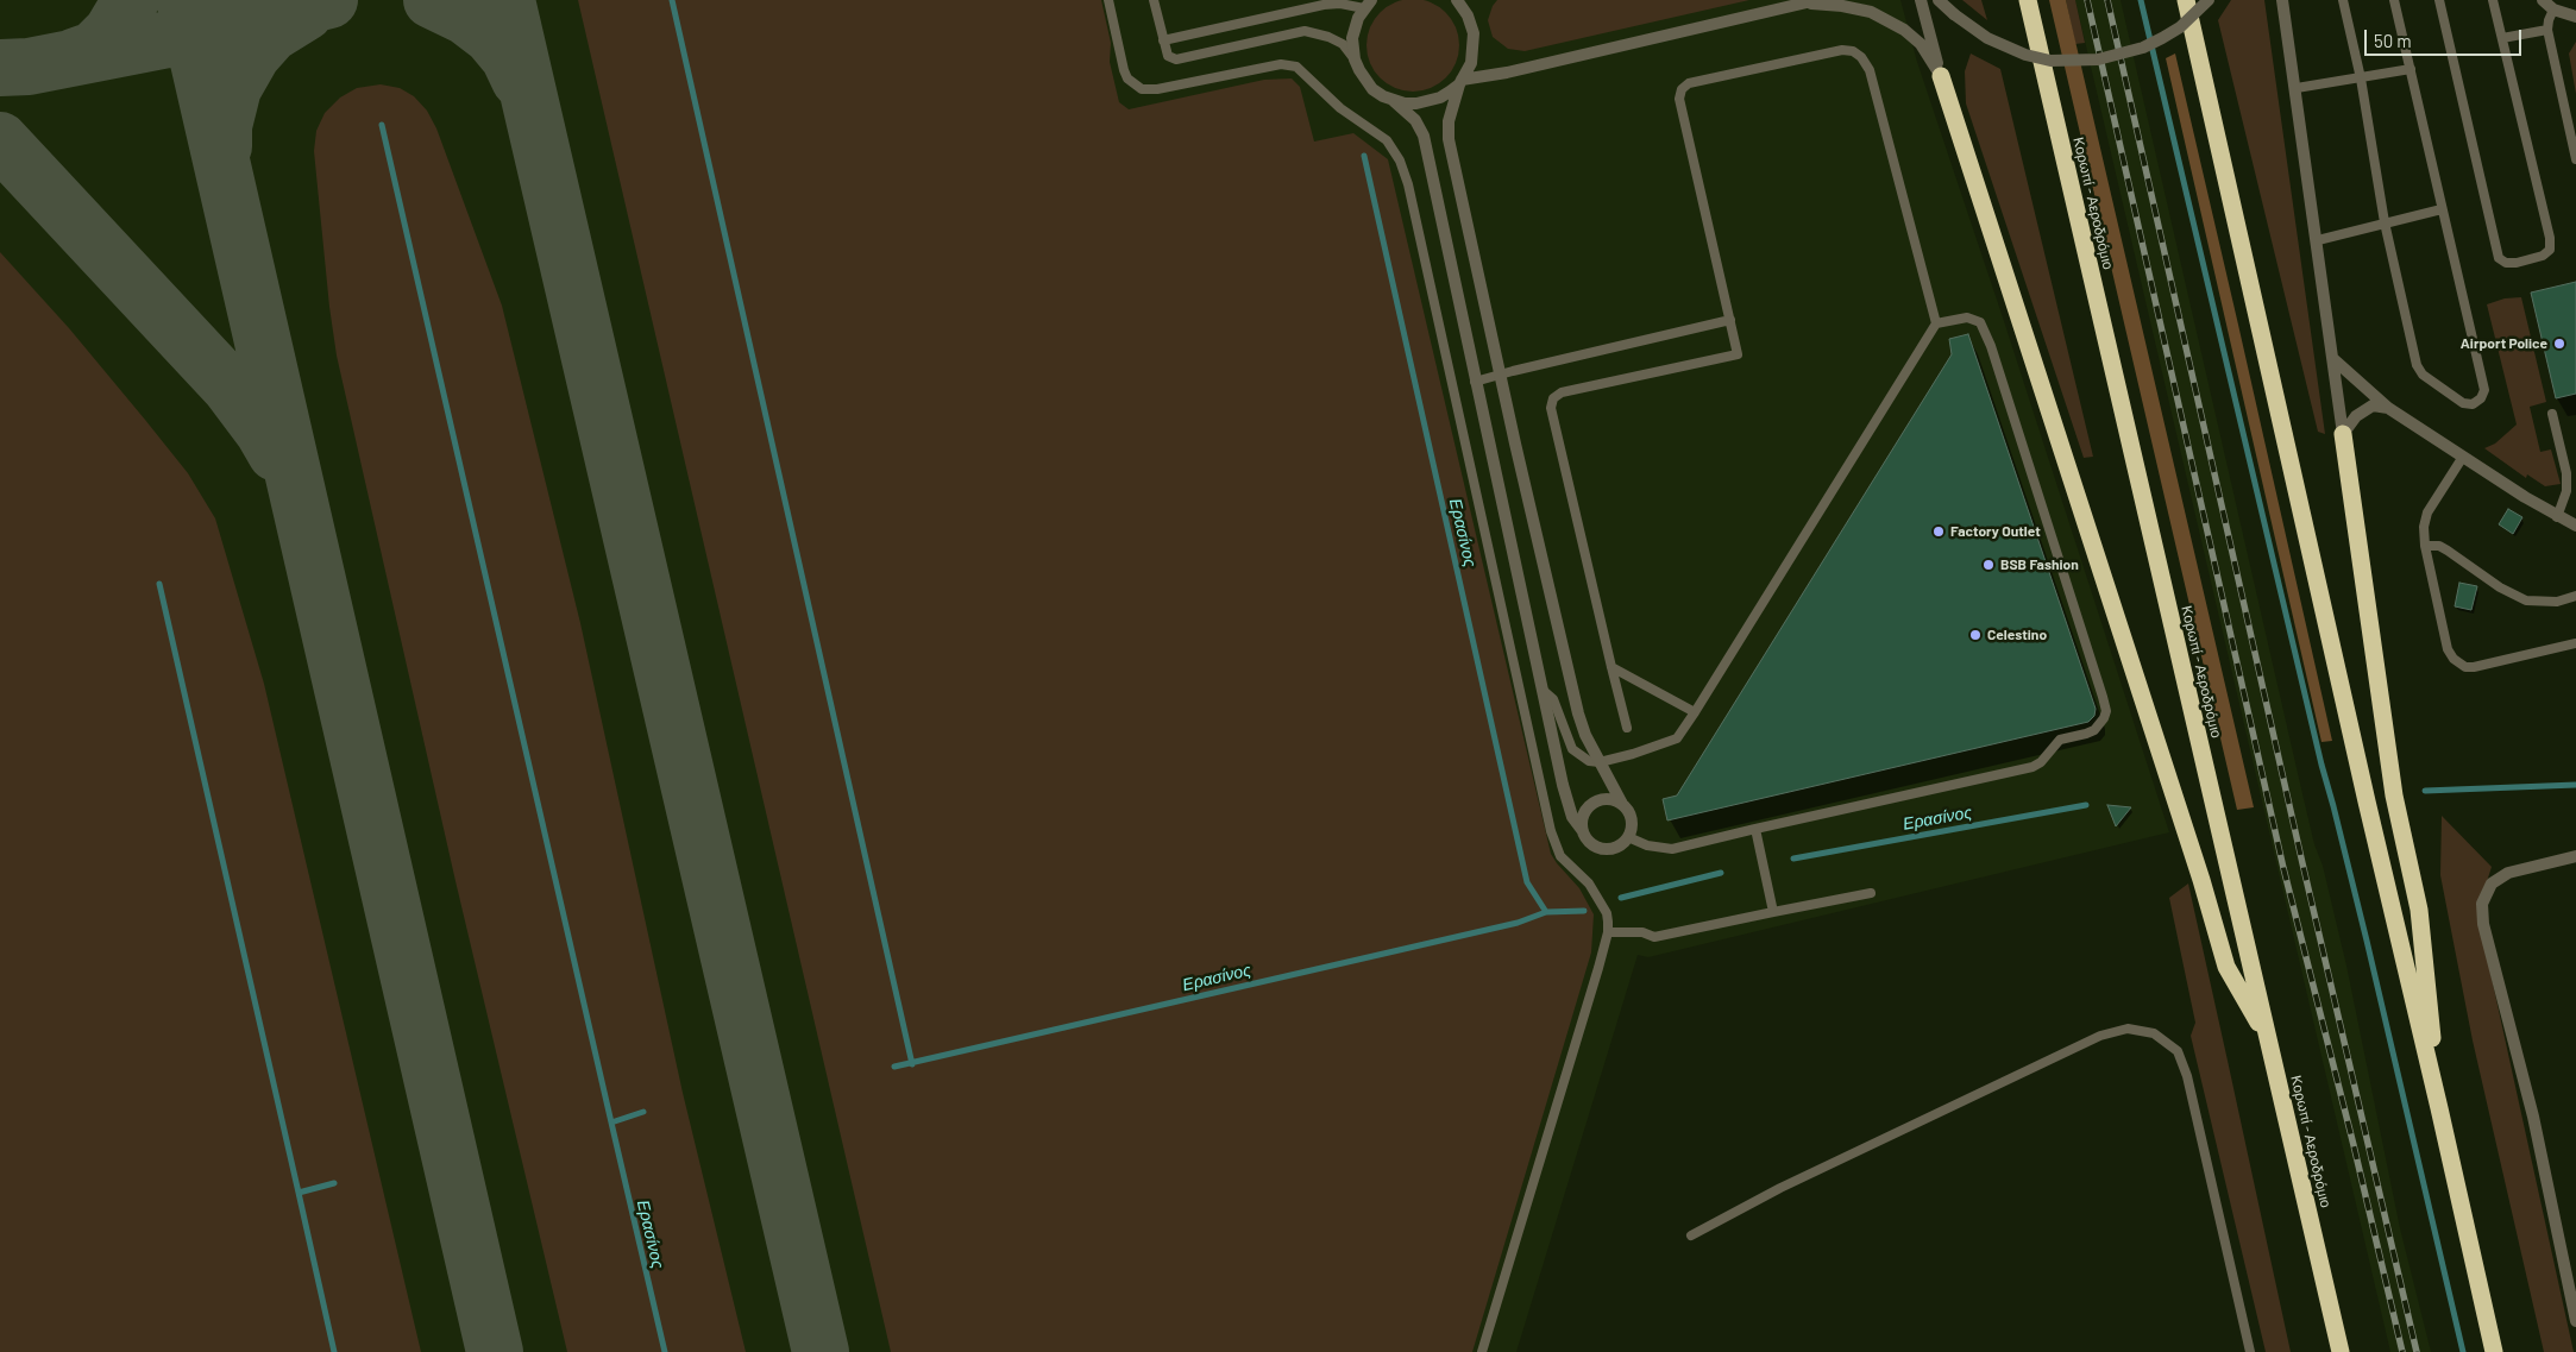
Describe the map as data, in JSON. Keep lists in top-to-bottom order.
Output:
{
  "streets": {
    "highway": ["Κορωπί - Αεροδρόμιο"]
  },
  "water": ["Ερασίνος"],
  "places": [
    "Airport Police",
    "Factory Outlet",
    "BSB Fashion",
    "Celestino"
  ],
  "scale_bar": "50 m"
}
